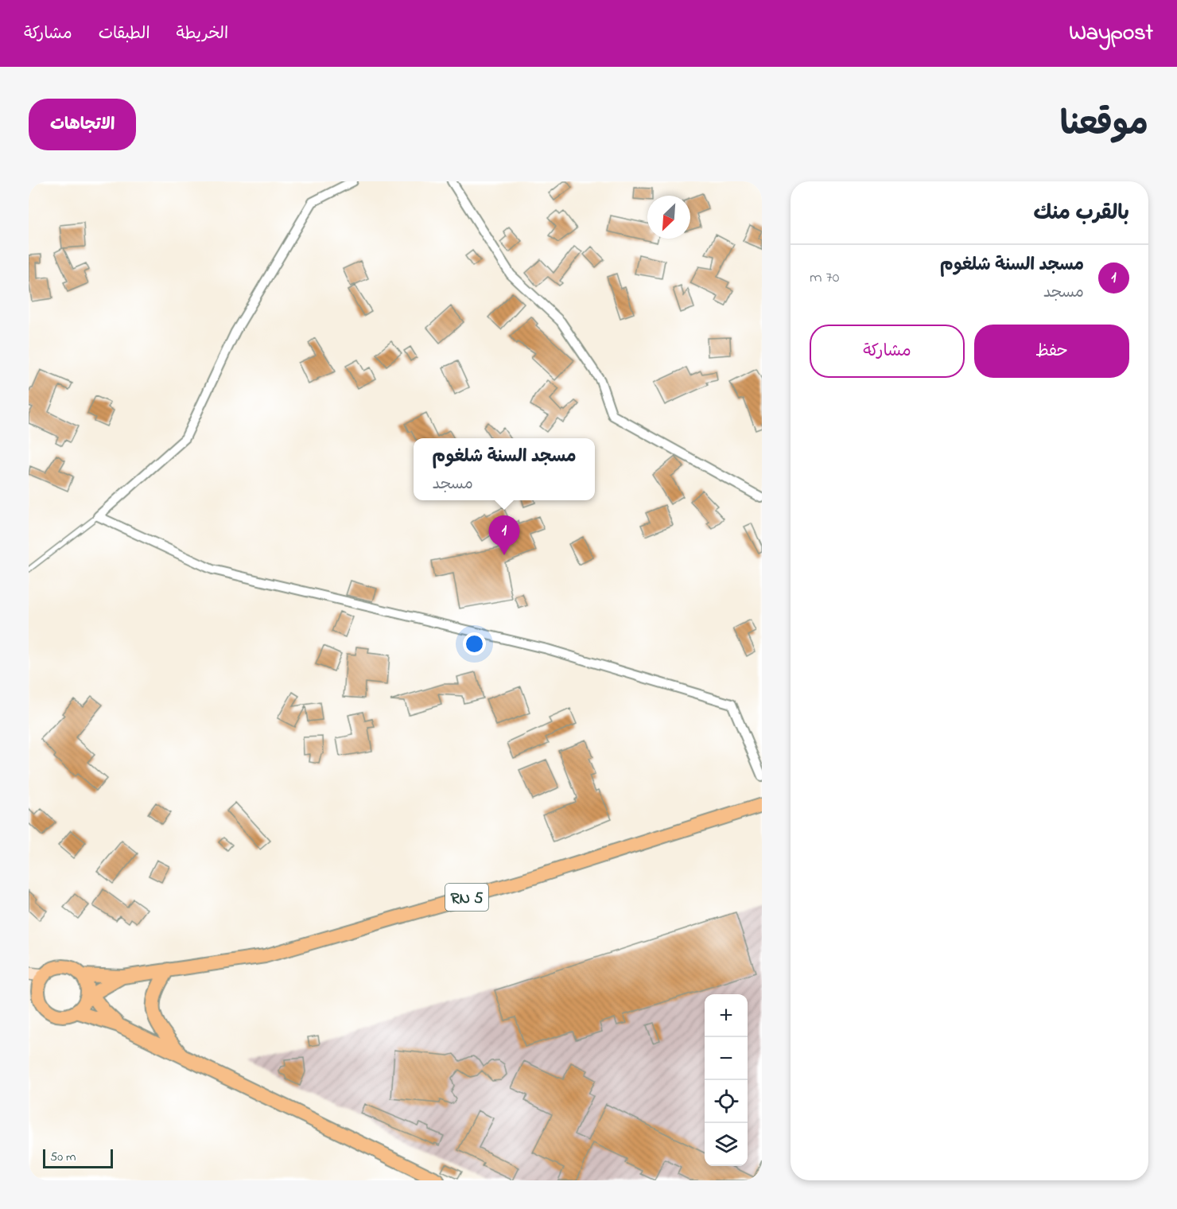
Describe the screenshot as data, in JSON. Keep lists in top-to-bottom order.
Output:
{
  "streets": {
    "main road": ["RN 5"]
  },
  "scale_bar": "50 m",
  "north": "bottom left",
  "page": {
    "header": "Waypost",
    "nav": ["الخريطة", "الطبقات", "مشاركة"],
    "title": "موقعنا",
    "buttons": [
      "الاتجاهات",
      ["حفظ", "مشاركة"]
    ],
    "heading": "بالقرب منك",
    "list": [
      {
        "mark": "1",
        "name": "مسجد السنة شلغوم",
        "note": "مسجد",
        "value": "70 m"
      }
    ],
    "popup": ["مسجد السنة شلغوم", "مسجد"],
    "pins": "1",
    "map_buttons": ["+", "−"],
    "scale": "50 m"
  }
}
